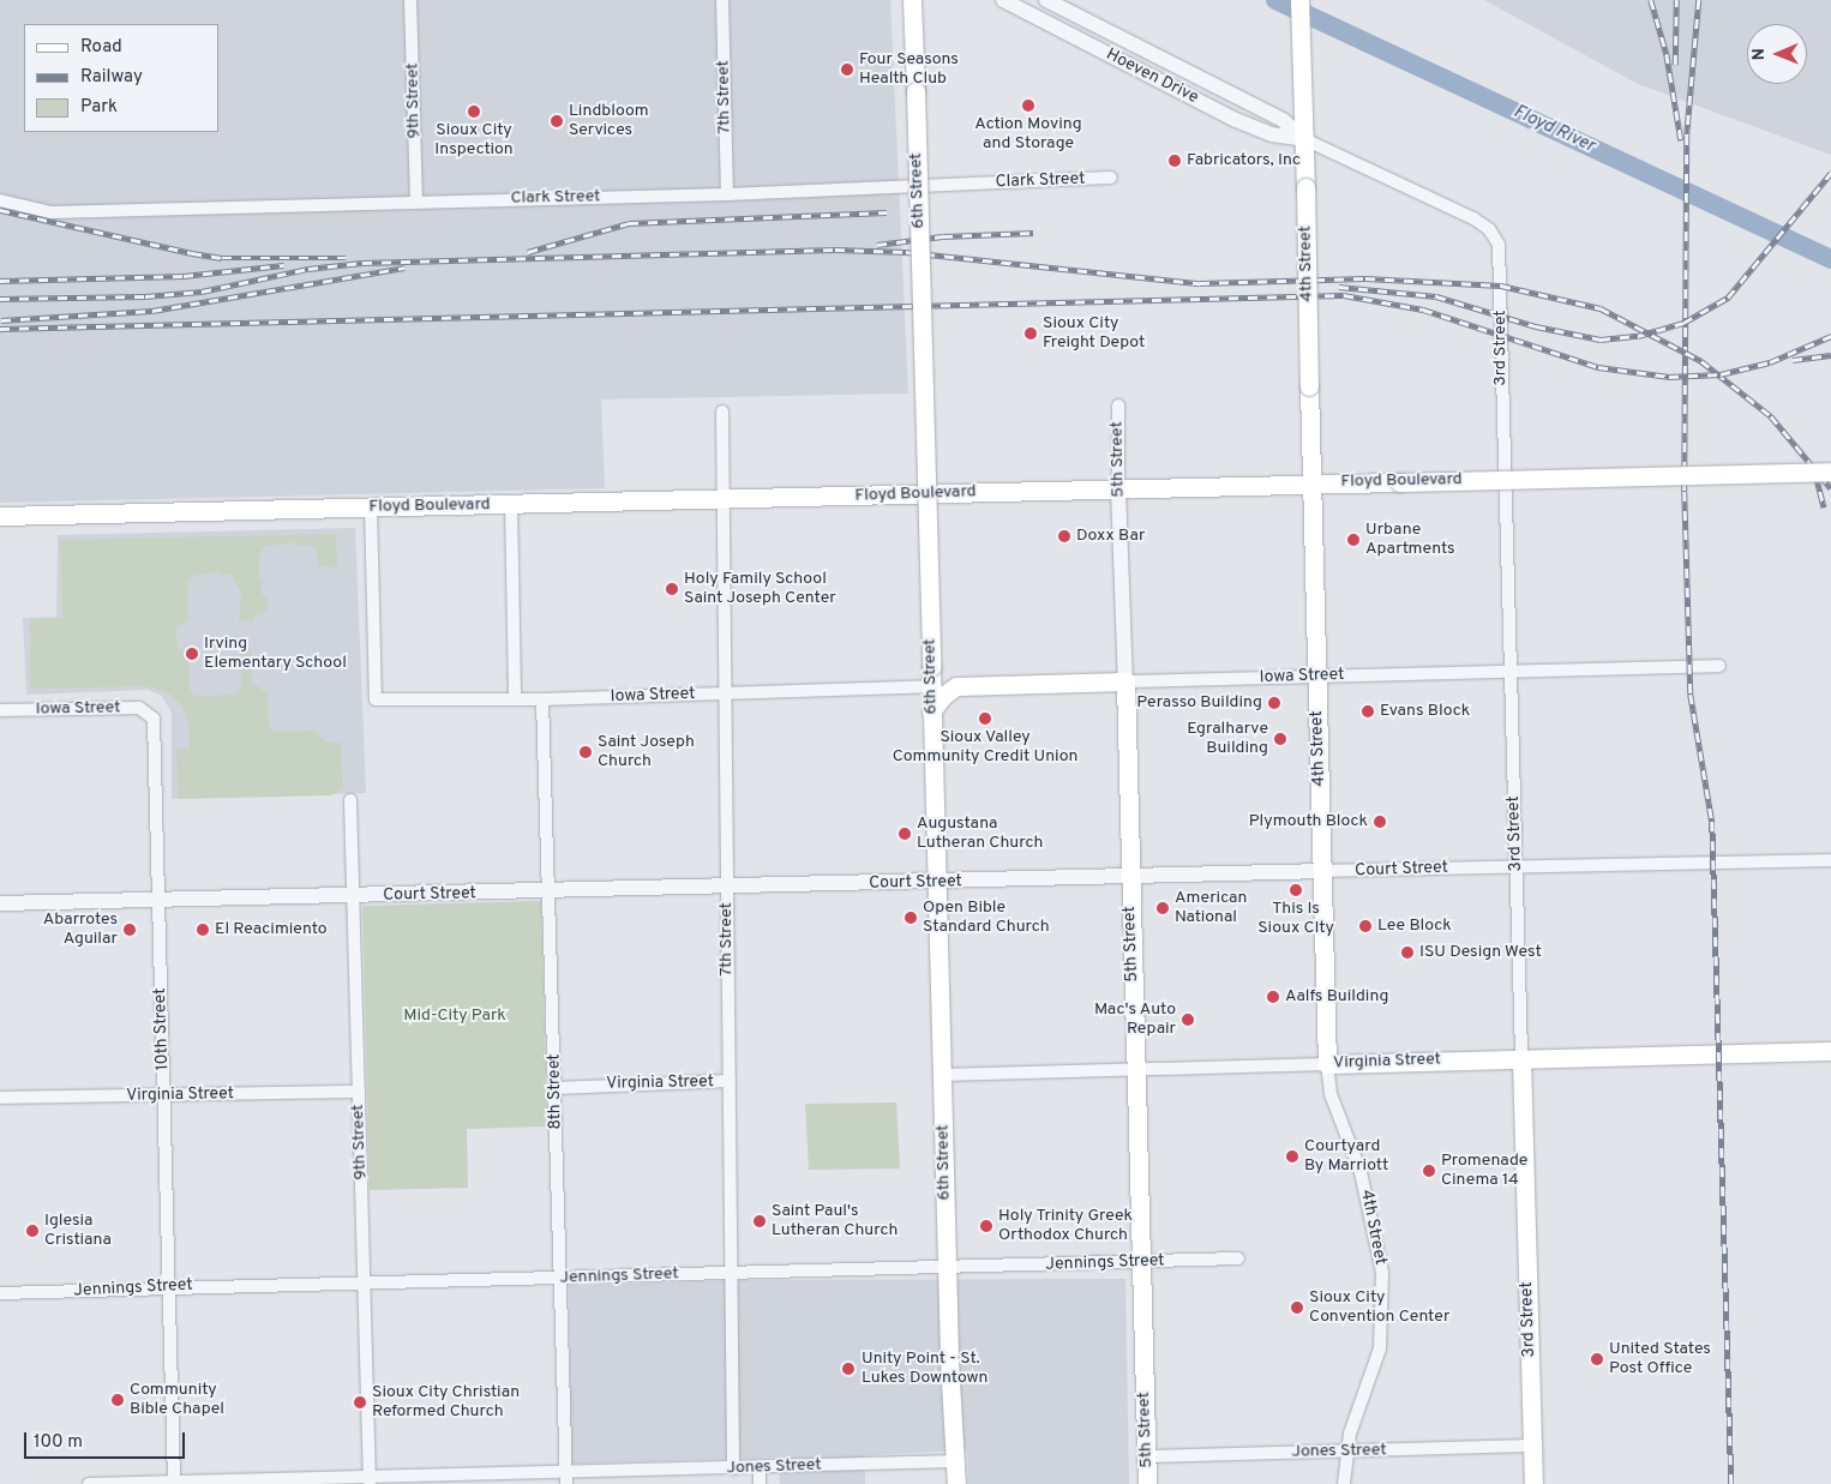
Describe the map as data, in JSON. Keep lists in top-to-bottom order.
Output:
{
  "streets": {
    "main road": [
      "6th Street",
      "4th Street",
      "3rd Street",
      "5th Street",
      "Floyd Boulevard",
      "Iowa Street",
      "Virginia Street"
    ],
    "street": [
      "Hoeven Drive",
      "7th Street",
      "9th Street",
      "Clark Street",
      "Court Street",
      "10th Street",
      "8th Street",
      "Jennings Street",
      "Jones Street"
    ]
  },
  "crossings": [
    ["Hoeven Drive", "4th Street"],
    ["Hoeven Drive", "3rd Street"],
    ["7th Street", "Clark Street"],
    ["7th Street", "Floyd Boulevard"],
    ["7th Street", "Iowa Street"],
    ["7th Street", "Court Street"],
    ["7th Street", "Virginia Street"],
    ["7th Street", "Jennings Street"],
    ["7th Street", "Jones Street"],
    ["9th Street", "Clark Street"],
    ["9th Street", "Court Street"],
    ["9th Street", "Virginia Street"],
    ["9th Street", "Jennings Street"],
    ["9th Street", "Jones Street"],
    ["6th Street", "Iowa Street"],
    ["6th Street", "Court Street"],
    ["6th Street", "Virginia Street"],
    ["6th Street", "Jennings Street"],
    ["6th Street", "Jones Street"],
    ["4th Street", "Floyd Boulevard"],
    ["4th Street", "Iowa Street"],
    ["4th Street", "Court Street"],
    ["4th Street", "Virginia Street"],
    ["4th Street", "Jones Street"],
    ["3rd Street", "Iowa Street"],
    ["3rd Street", "Court Street"],
    ["3rd Street", "Virginia Street"],
    ["3rd Street", "Jones Street"],
    ["5th Street", "Floyd Boulevard"],
    ["5th Street", "Iowa Street"],
    ["5th Street", "Court Street"],
    ["5th Street", "Virginia Street"],
    ["5th Street", "Jennings Street"],
    ["5th Street", "Jones Street"],
    ["Floyd Boulevard", "Iowa Street"],
    ["Iowa Street", "10th Street"],
    ["Iowa Street", "8th Street"],
    ["Court Street", "10th Street"],
    ["Court Street", "8th Street"],
    ["10th Street", "Virginia Street"],
    ["10th Street", "Jennings Street"],
    ["10th Street", "Jones Street"],
    ["Virginia Street", "8th Street"],
    ["8th Street", "Jennings Street"],
    ["8th Street", "Jones Street"]
  ],
  "water": ["Floyd River"],
  "parks": ["Mid-City Park"],
  "places": [
    "Four Seasons Health Club",
    "Action Moving and Storage",
    "Sioux City Inspection",
    "Lindbloom Services",
    "Fabricators, Inc",
    "Sioux City Freight Depot",
    "Doxx Bar",
    "Urbane Apartments",
    "Holy Family School Saint Joseph Center",
    "Irving Elementary School",
    "Perasso Building",
    "Evans Block",
    "Sioux Valley Community Credit Union",
    "Egralharve Building",
    "Saint Joseph Church",
    "Plymouth Block",
    "Augustana Lutheran Church",
    "This Is Sioux CIty",
    "American National",
    "Open Bible Standard Church",
    "Lee Block",
    "Abarrotes Aguilar",
    "El Reacimiento",
    "ISU Design West",
    "Aalfs Building",
    "Mac's Auto Repair",
    "Courtyard By Marriott",
    "Promenade Cinema 14",
    "Saint Paul's Lutheran Church",
    "Holy Trinity Greek Orthodox Church",
    "Iglesia Cristiana",
    "Sioux City Convention Center",
    "United States Post Office",
    "Unity Point - St. Lukes Downtown",
    "Community Bible Chapel",
    "Sioux City Christian Reformed Church"
  ],
  "legend": ["Road", "Railway", "Park"],
  "scale_bar": "100 m",
  "north": "left"
}
